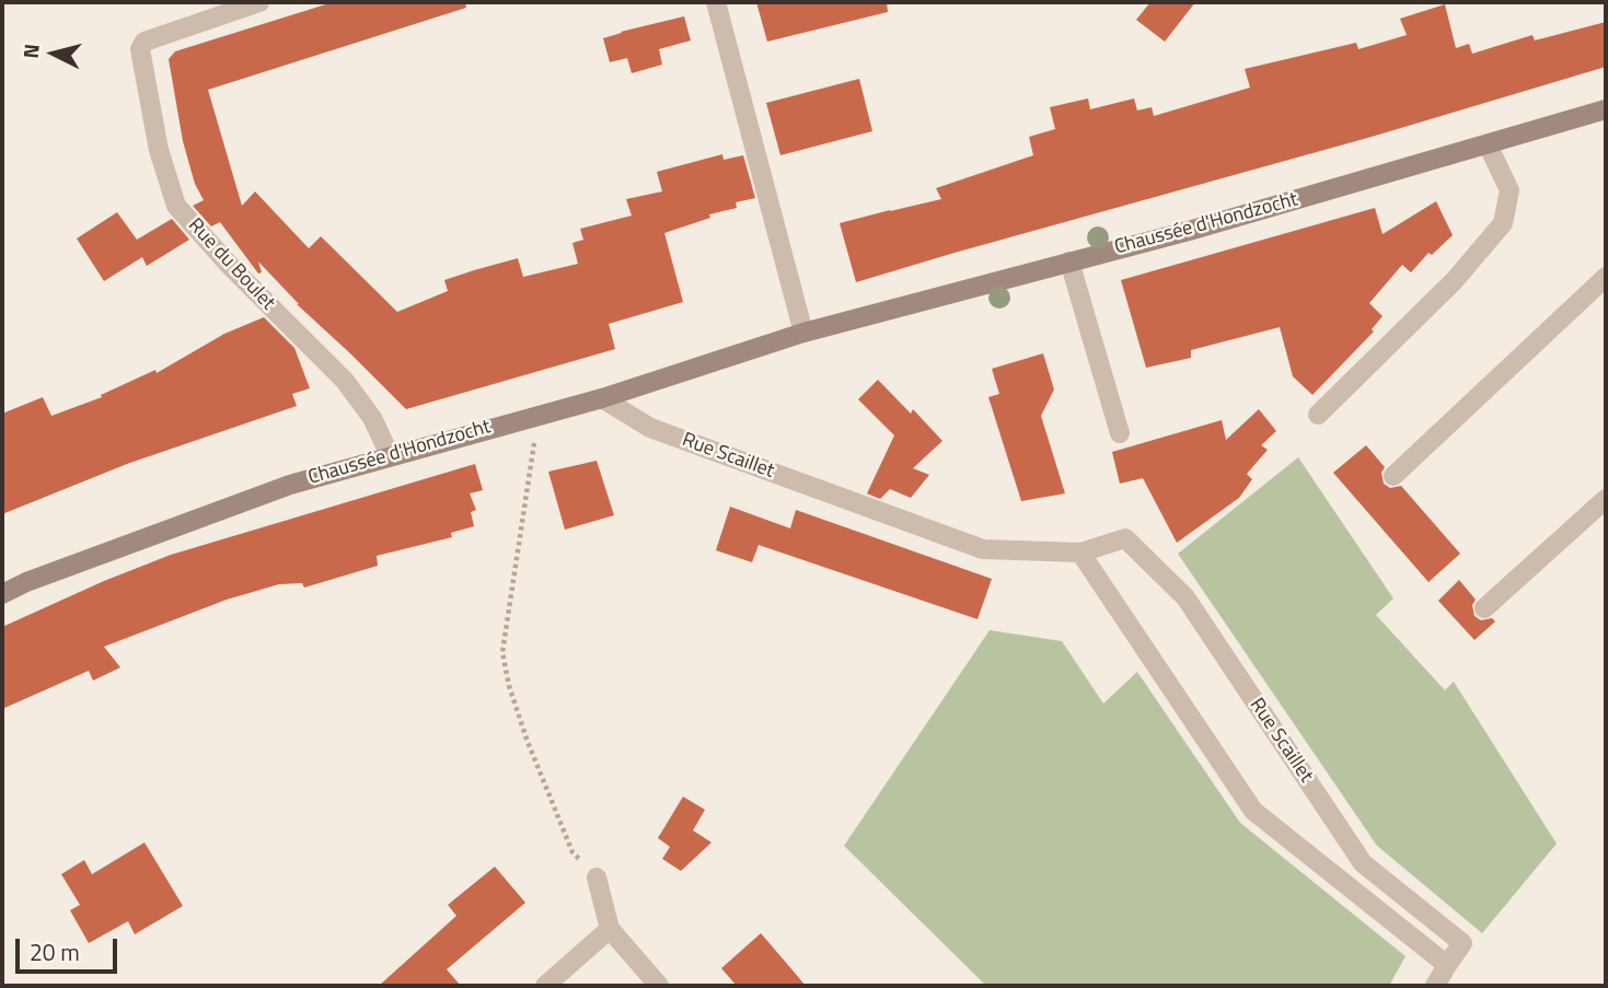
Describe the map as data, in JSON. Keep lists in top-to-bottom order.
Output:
{
  "streets": {
    "main road": ["Chaussée d'Hondzocht"],
    "street": ["Rue du Boulet", "Rue Scaillet"]
  },
  "crossings": [
    ["Chaussée d'Hondzocht", "Rue du Boulet"],
    ["Chaussée d'Hondzocht", "Rue Scaillet"]
  ],
  "scale_bar": "20 m",
  "north": "left"
}
